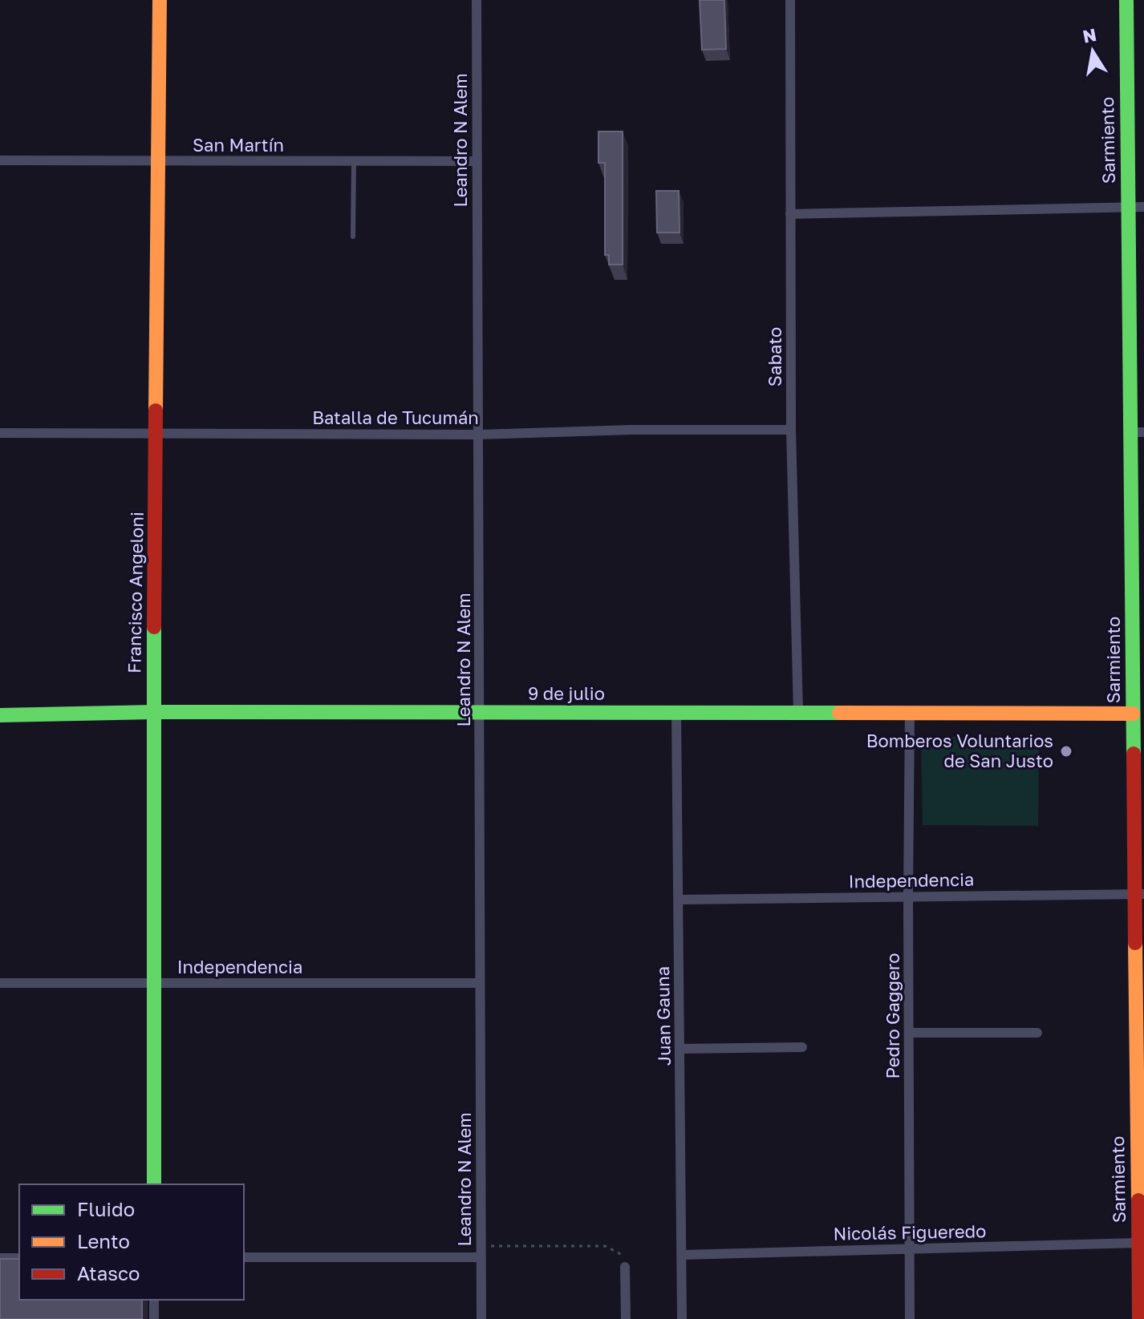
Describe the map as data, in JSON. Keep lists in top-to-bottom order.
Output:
{
  "streets": {
    "street": [
      "Leandro N Alem",
      "Sarmiento",
      "San Martín",
      "Sabato",
      "Batalla de Tucumán",
      "Francisco Angeloni",
      "9 de julio",
      "Independencia",
      "Juan Gauna",
      "Pedro Gaggero",
      "Nicolás Figueredo"
    ]
  },
  "crossings": [
    ["Leandro N Alem", "San Martín"],
    ["Leandro N Alem", "Batalla de Tucumán"],
    ["Leandro N Alem", "9 de julio"],
    ["Leandro N Alem", "Independencia"],
    ["Sarmiento", "9 de julio"],
    ["Sarmiento", "Independencia"],
    ["Sarmiento", "Nicolás Figueredo"],
    ["San Martín", "Francisco Angeloni"],
    ["Sabato", "Batalla de Tucumán"],
    ["Sabato", "9 de julio"],
    ["Batalla de Tucumán", "Francisco Angeloni"],
    ["Francisco Angeloni", "9 de julio"],
    ["Francisco Angeloni", "Independencia"],
    ["9 de julio", "Juan Gauna"],
    ["9 de julio", "Pedro Gaggero"],
    ["Independencia", "Juan Gauna"],
    ["Independencia", "Pedro Gaggero"],
    ["Juan Gauna", "Nicolás Figueredo"],
    ["Pedro Gaggero", "Nicolás Figueredo"]
  ],
  "places": ["Bomberos Voluntarios de San Justo"],
  "legend": ["Fluido", "Lento", "Atasco"],
  "north": "top"
}
